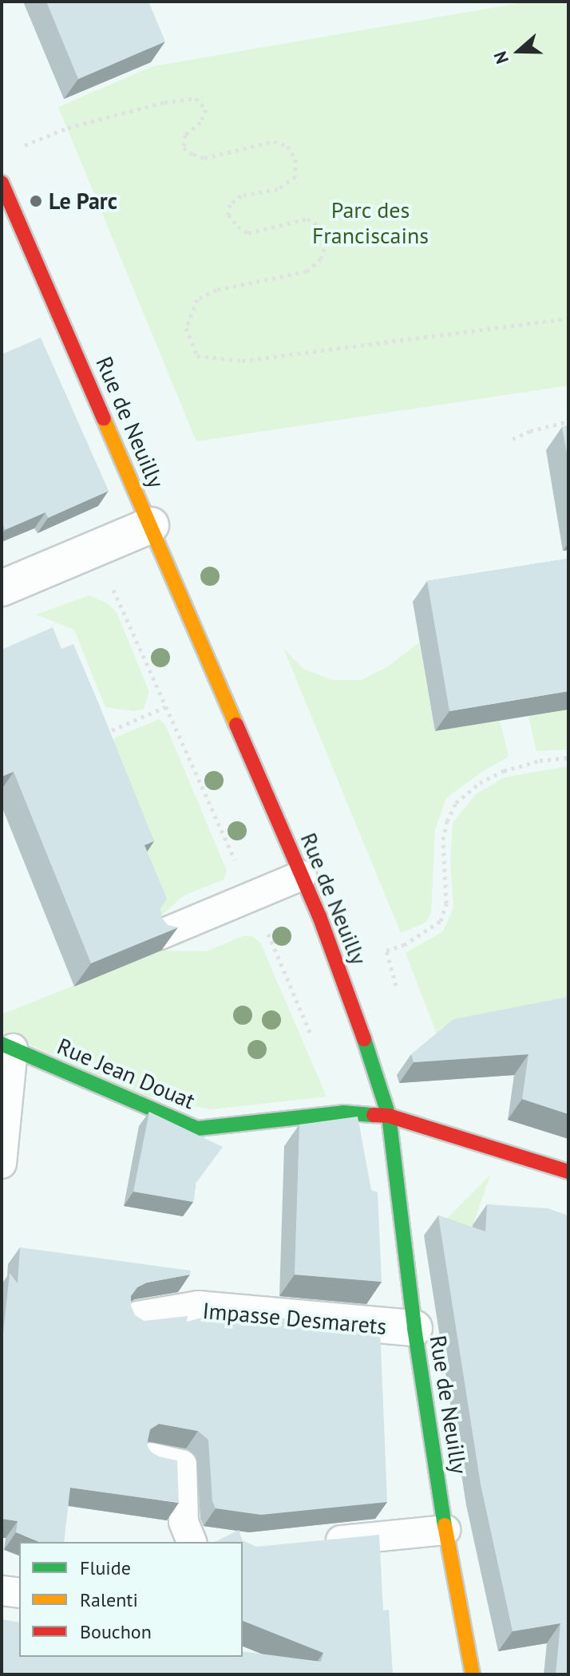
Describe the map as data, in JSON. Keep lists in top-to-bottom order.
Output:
{
  "streets": {
    "street": ["Rue de Neuilly", "Rue Jean Douat", "Impasse Desmarets"]
  },
  "crossings": [
    ["Rue de Neuilly", "Rue Jean Douat"],
    ["Rue de Neuilly", "Impasse Desmarets"]
  ],
  "parks": ["Parc des Franciscains"],
  "places": ["Le Parc"],
  "legend": ["Fluide", "Ralenti", "Bouchon"],
  "north": "left"
}
